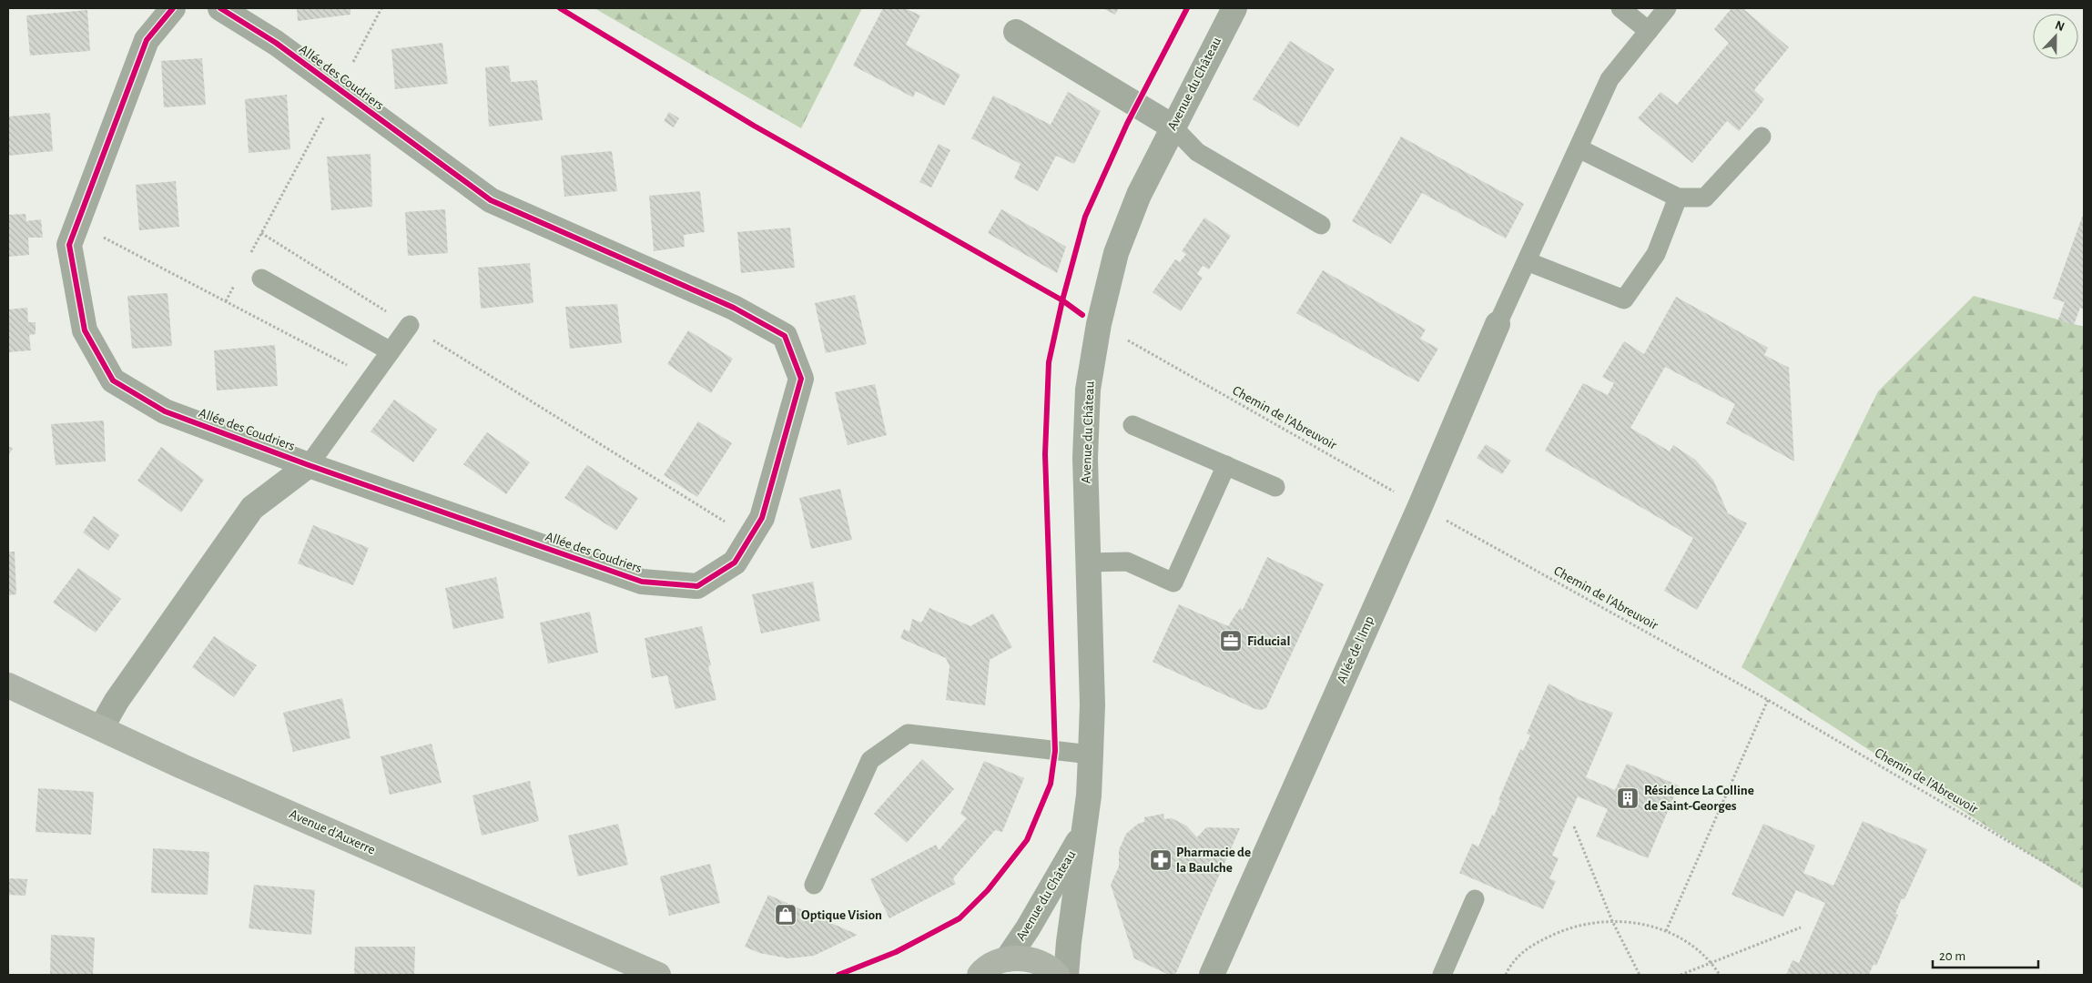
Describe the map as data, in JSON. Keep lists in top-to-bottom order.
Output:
{
  "streets": {
    "main road": ["Avenue d'Auxerre"],
    "street": ["Allée des Coudriers", "Avenue du Château", "Allée de l'Imp"],
    "path": ["Chemin de l'Abreuvoir"]
  },
  "crossings": [
    ["Allée des Coudriers", "Avenue d'Auxerre"],
    ["Chemin de l'Abreuvoir", "Allée de l'Imp"]
  ],
  "places": {
    "office": ["Fiducial"],
    "building": ["Résidence La Colline de Saint-Georges"],
    "pharmacy": ["Pharmacie de la Baulche"],
    "shop": ["Optique Vision"]
  },
  "scale_bar": "20 m",
  "north": "top"
}
